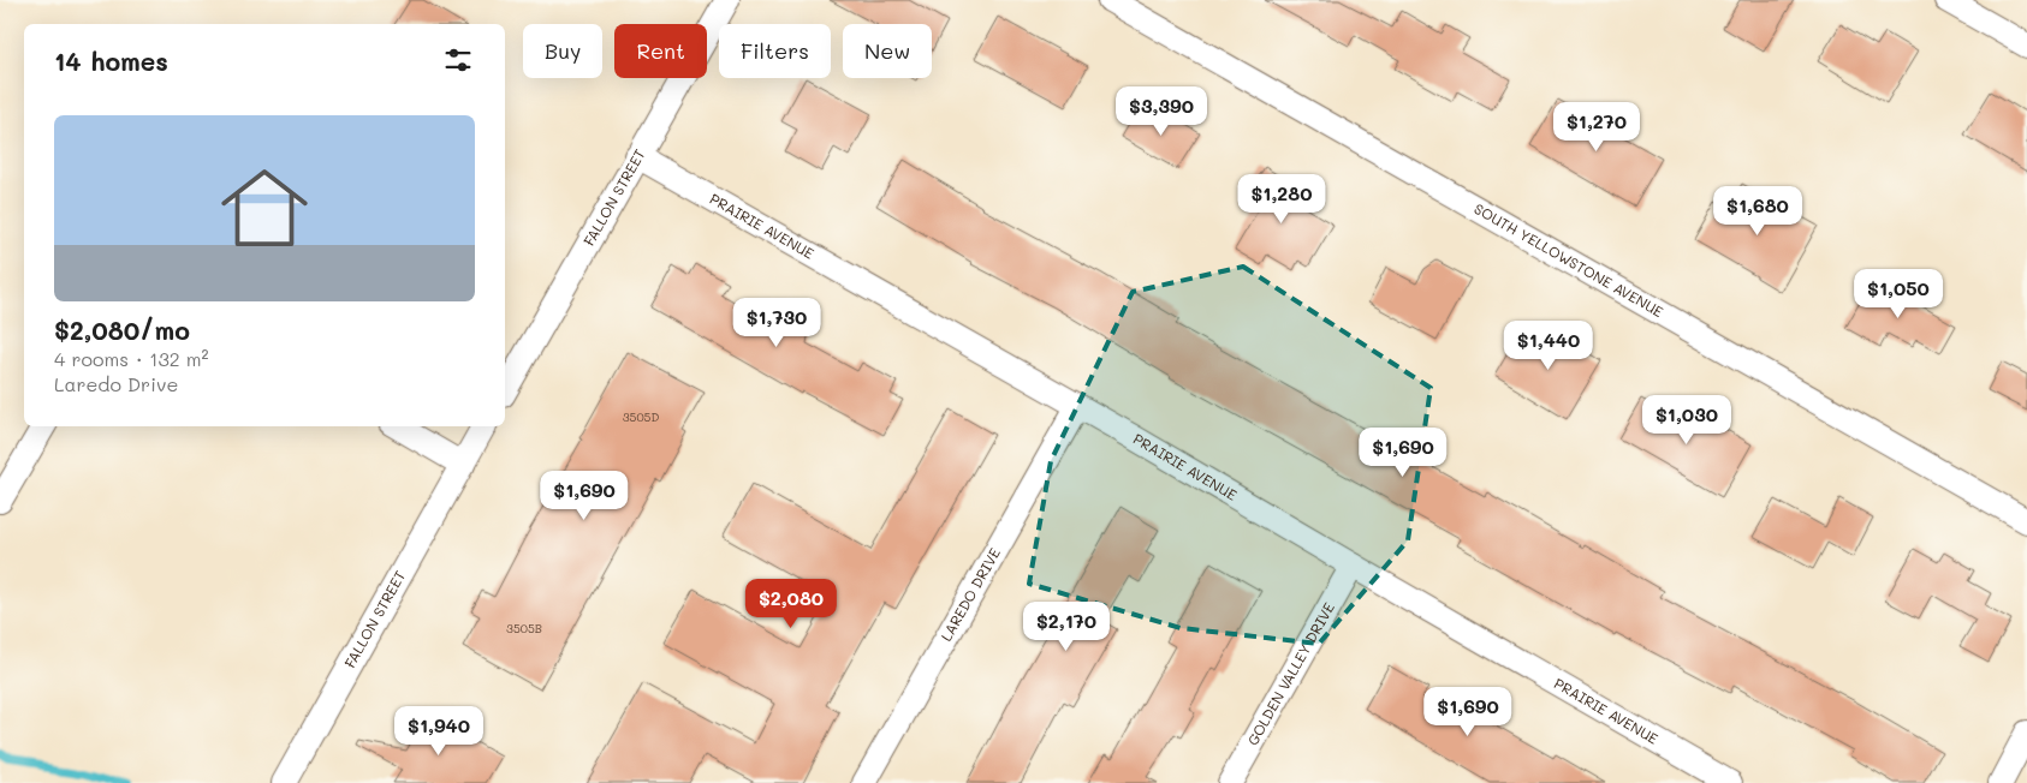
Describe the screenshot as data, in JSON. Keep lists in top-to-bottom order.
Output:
{
  "streets": {
    "street": [
      "FALLON STREET",
      "PRAIRIE AVENUE",
      "SOUTH YELLOWSTONE AVENUE",
      "LAREDO DRIVE",
      "GOLDEN VALLEY DRIVE"
    ]
  },
  "crossings": [
    ["FALLON STREET", "PRAIRIE AVENUE"],
    ["PRAIRIE AVENUE", "LAREDO DRIVE"],
    ["PRAIRIE AVENUE", "GOLDEN VALLEY DRIVE"]
  ],
  "house_numbers": ["3505D", "3505B"],
  "page": {
    "chip": [
      "Buy",
      "Rent",
      "Filters",
      "New"
    ],
    "heading": "14 homes",
    "price": [
      "$3,390",
      "$1,270",
      "$1,280",
      "$1,680",
      "$1,050",
      "$1,730",
      "$1,440",
      "$1,030",
      "$1,690",
      "$1,690",
      "$2,080",
      "$2,170",
      "$1,690",
      "$1,940"
    ],
    "list": [
      {
        "name": "$2,080/mo",
        "note": "4 rooms · 132 m² · Laredo Drive"
      }
    ]
  }
}
